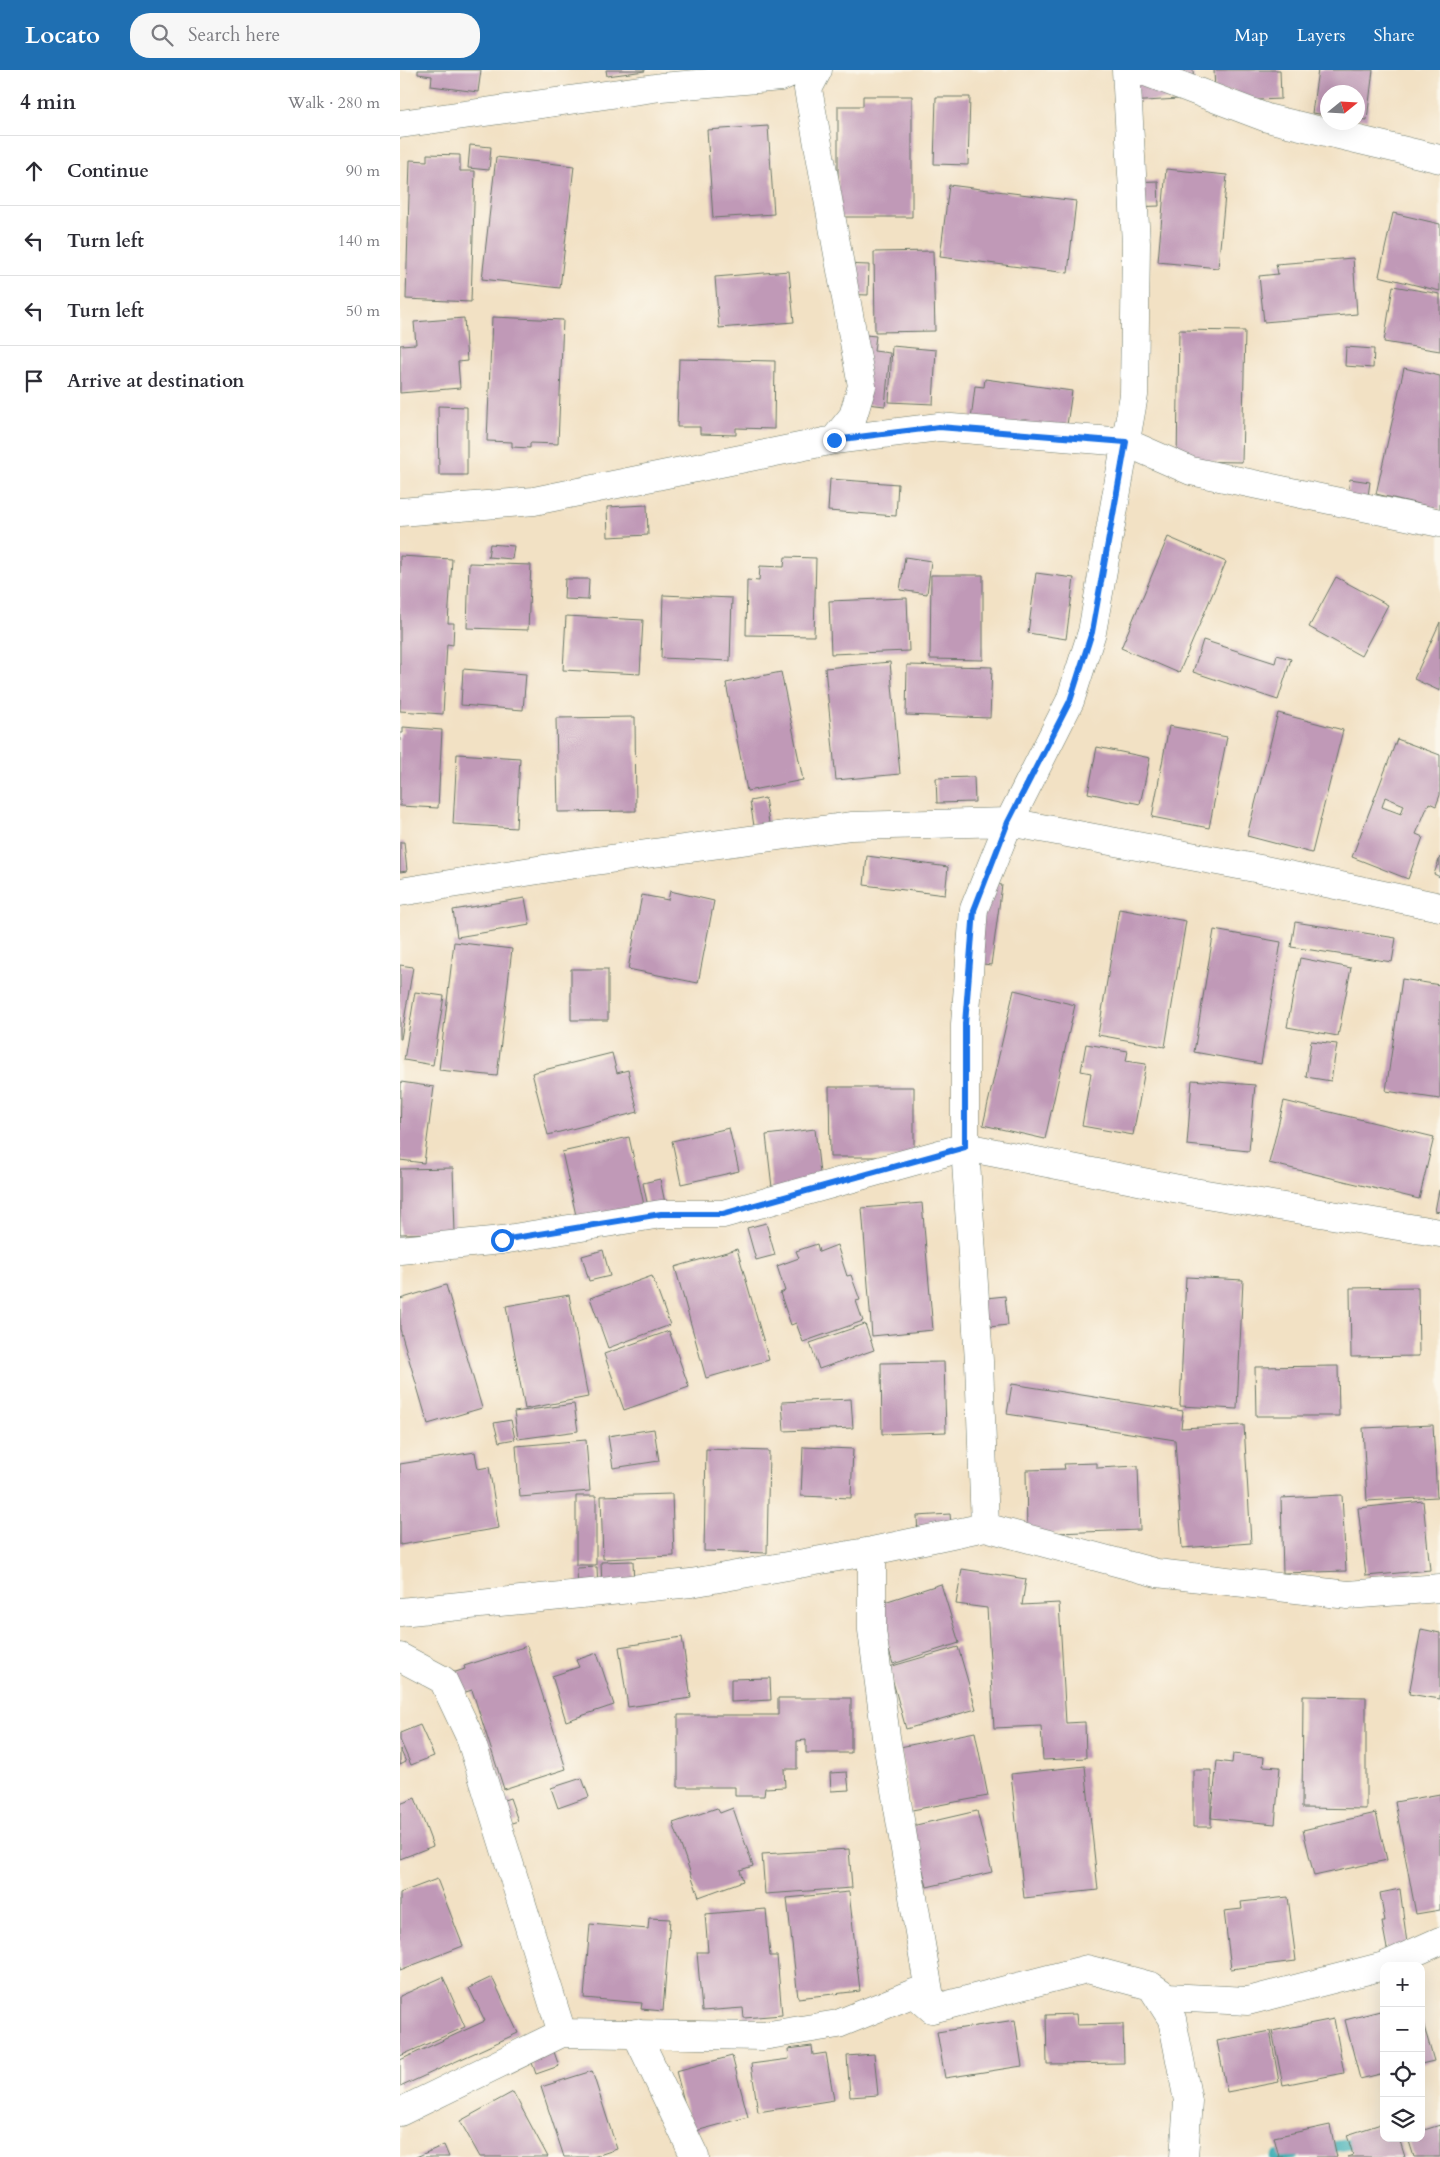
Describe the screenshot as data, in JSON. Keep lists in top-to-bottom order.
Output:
{
  "north": "right",
  "page": {
    "header": "Locato",
    "search": "Search here",
    "nav": ["Map", "Layers", "Share"],
    "heading": ["4 min", "Walk · 280 m"],
    "list": [
      ["Continue", "90 m"],
      ["Turn left", "140 m"],
      ["Turn left", "50 m"],
      "Arrive at destination"
    ],
    "map_buttons": ["+", "−"]
  }
}
